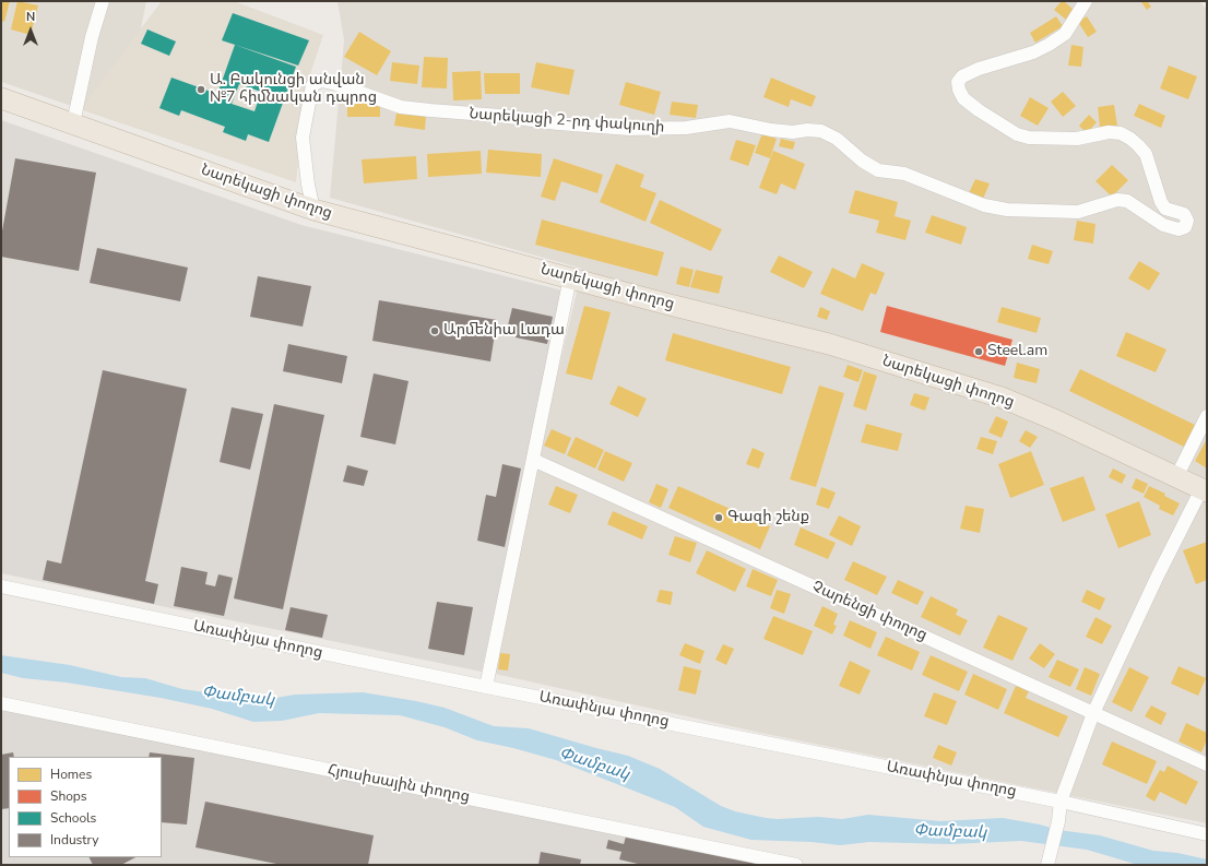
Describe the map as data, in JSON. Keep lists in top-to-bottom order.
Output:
{
  "streets": {
    "highway": ["Նարեկացի փողոց"],
    "street": [
      "Նարեկացի 2-րդ փակուղի",
      "Չարենցի փողոց",
      "Առափնյա փողոց",
      "Հյուսիսային փողոց"
    ]
  },
  "crossings": [
    ["Նարեկացի 2-րդ փակուղի", "Նարեկացի փողոց"]
  ],
  "water": ["Փամբակ"],
  "places": [
    "Ա. Բակունցի անվան №7 հիմնական դպրոց",
    "Արմենիա Լադա",
    "Steel.am",
    "Գազի շենք"
  ],
  "legend": [
    "Homes",
    "Shops",
    "Schools",
    "Industry"
  ],
  "north": "top"
}
